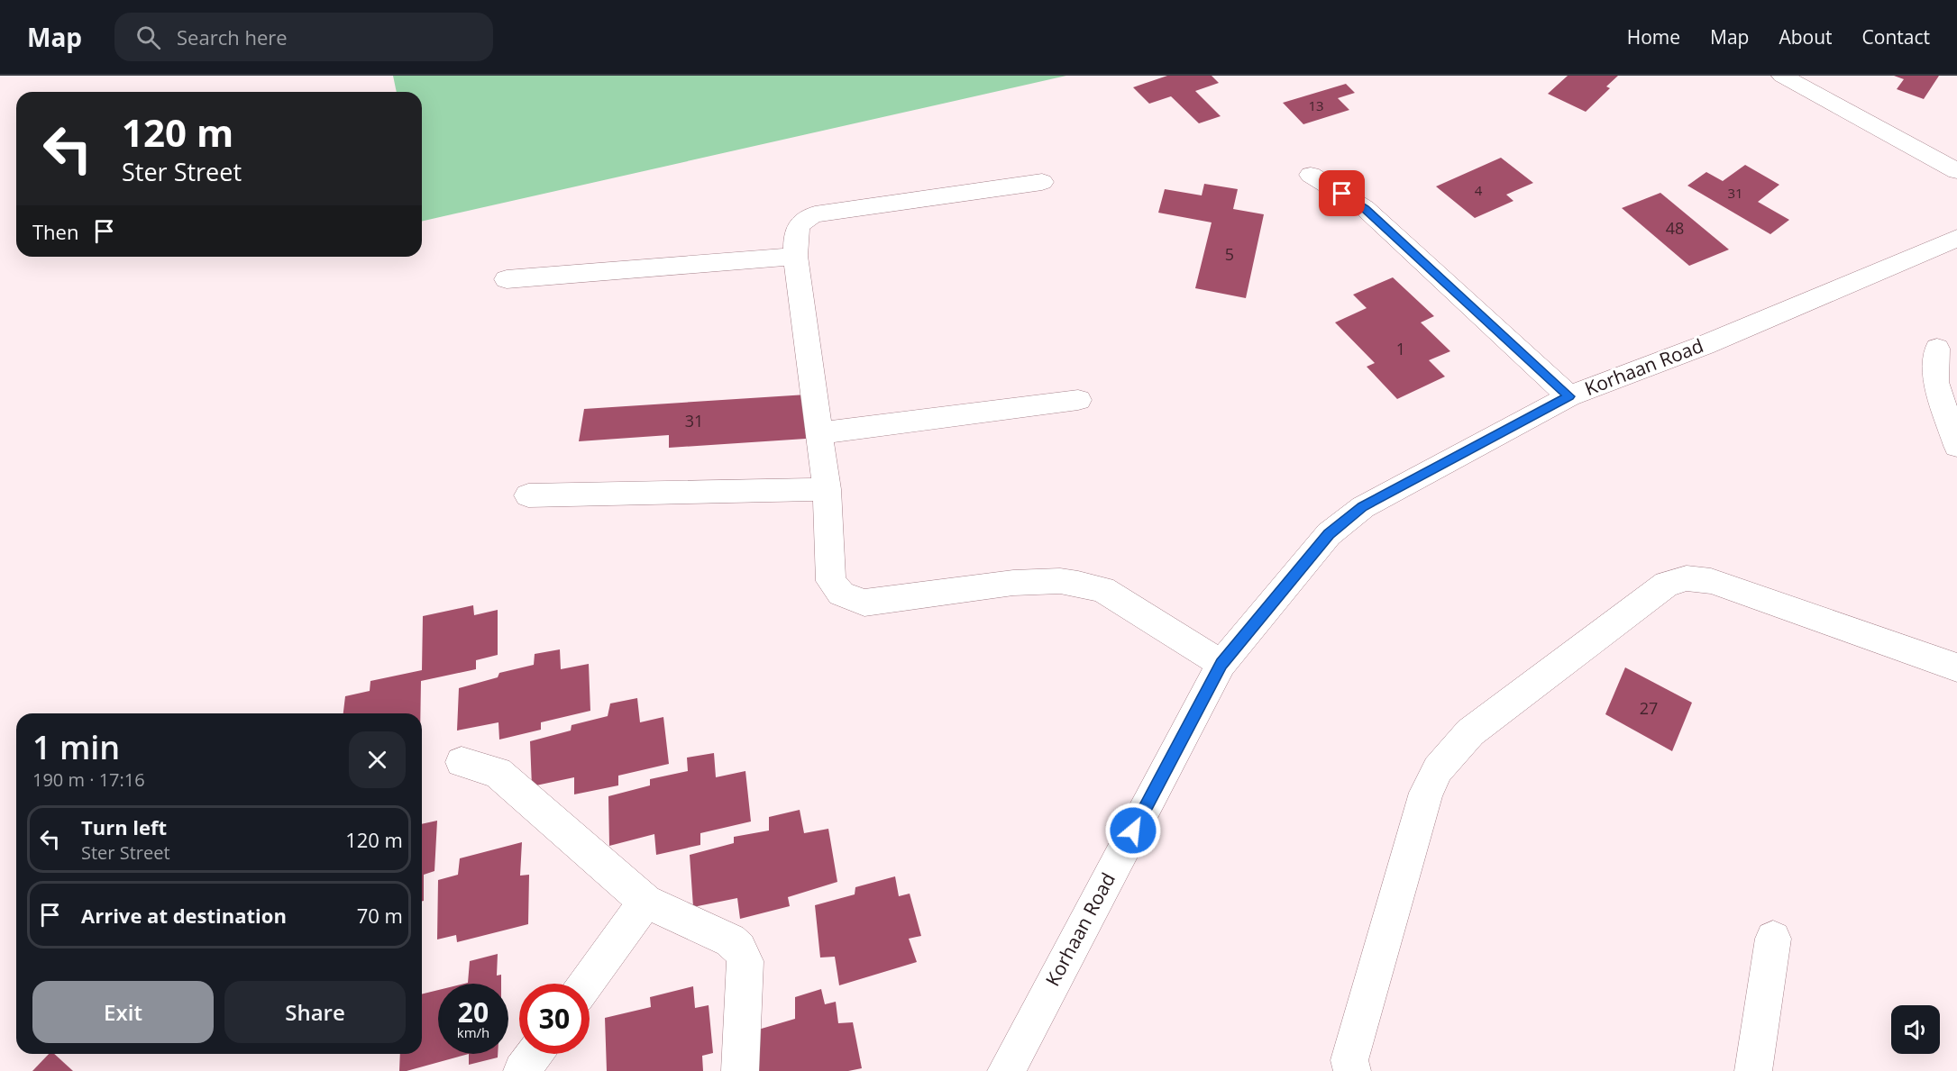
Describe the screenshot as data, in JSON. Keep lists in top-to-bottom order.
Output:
{
  "streets": {
    "street": ["Korhaan Road"]
  },
  "house_numbers": [
    "13",
    "4",
    "31",
    "48",
    "5",
    "1",
    "31",
    "27"
  ],
  "page": {
    "header": "Map",
    "search": "Search here",
    "nav": [
      "Home",
      "Map",
      "About",
      "Contact"
    ],
    "turn": ["120 m", "Ster Street"],
    "then": "Then",
    "heading": ["1 min", "190 m · 17:16"],
    "list": [
      {
        "name": "Turn left",
        "note": "Ster Street",
        "value": "120 m"
      },
      {
        "name": "Arrive at destination",
        "value": "70 m"
      }
    ],
    "buttons": ["Exit", "Share"],
    "speed": "20 km/h",
    "limit": "30"
  }
}
